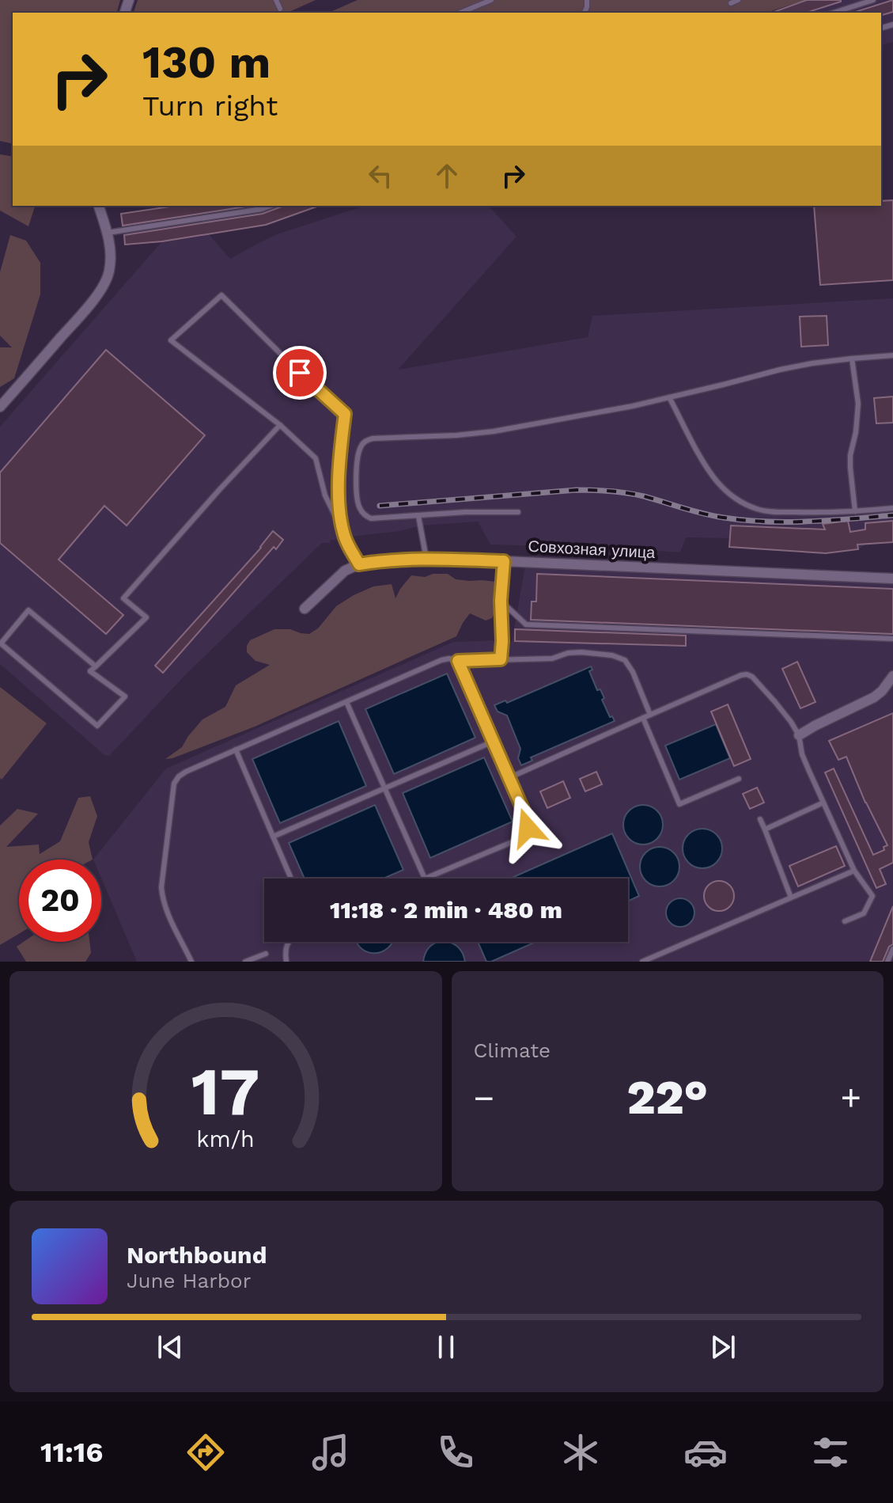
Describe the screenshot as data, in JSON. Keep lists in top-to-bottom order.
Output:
{
  "streets": {
    "street": ["Совхозная улица"]
  },
  "page": {
    "turn": ["130 m", "Turn right"],
    "limit": "20",
    "trip": "11:18 · 2 min · 480 m",
    "tile": "Climate",
    "heat": ["−", "22°", "+"],
    "song": ["Northbound", "June Harbor"],
    "tabs": "11:16",
    "gauge": ["17", "km/h"]
  }
}
